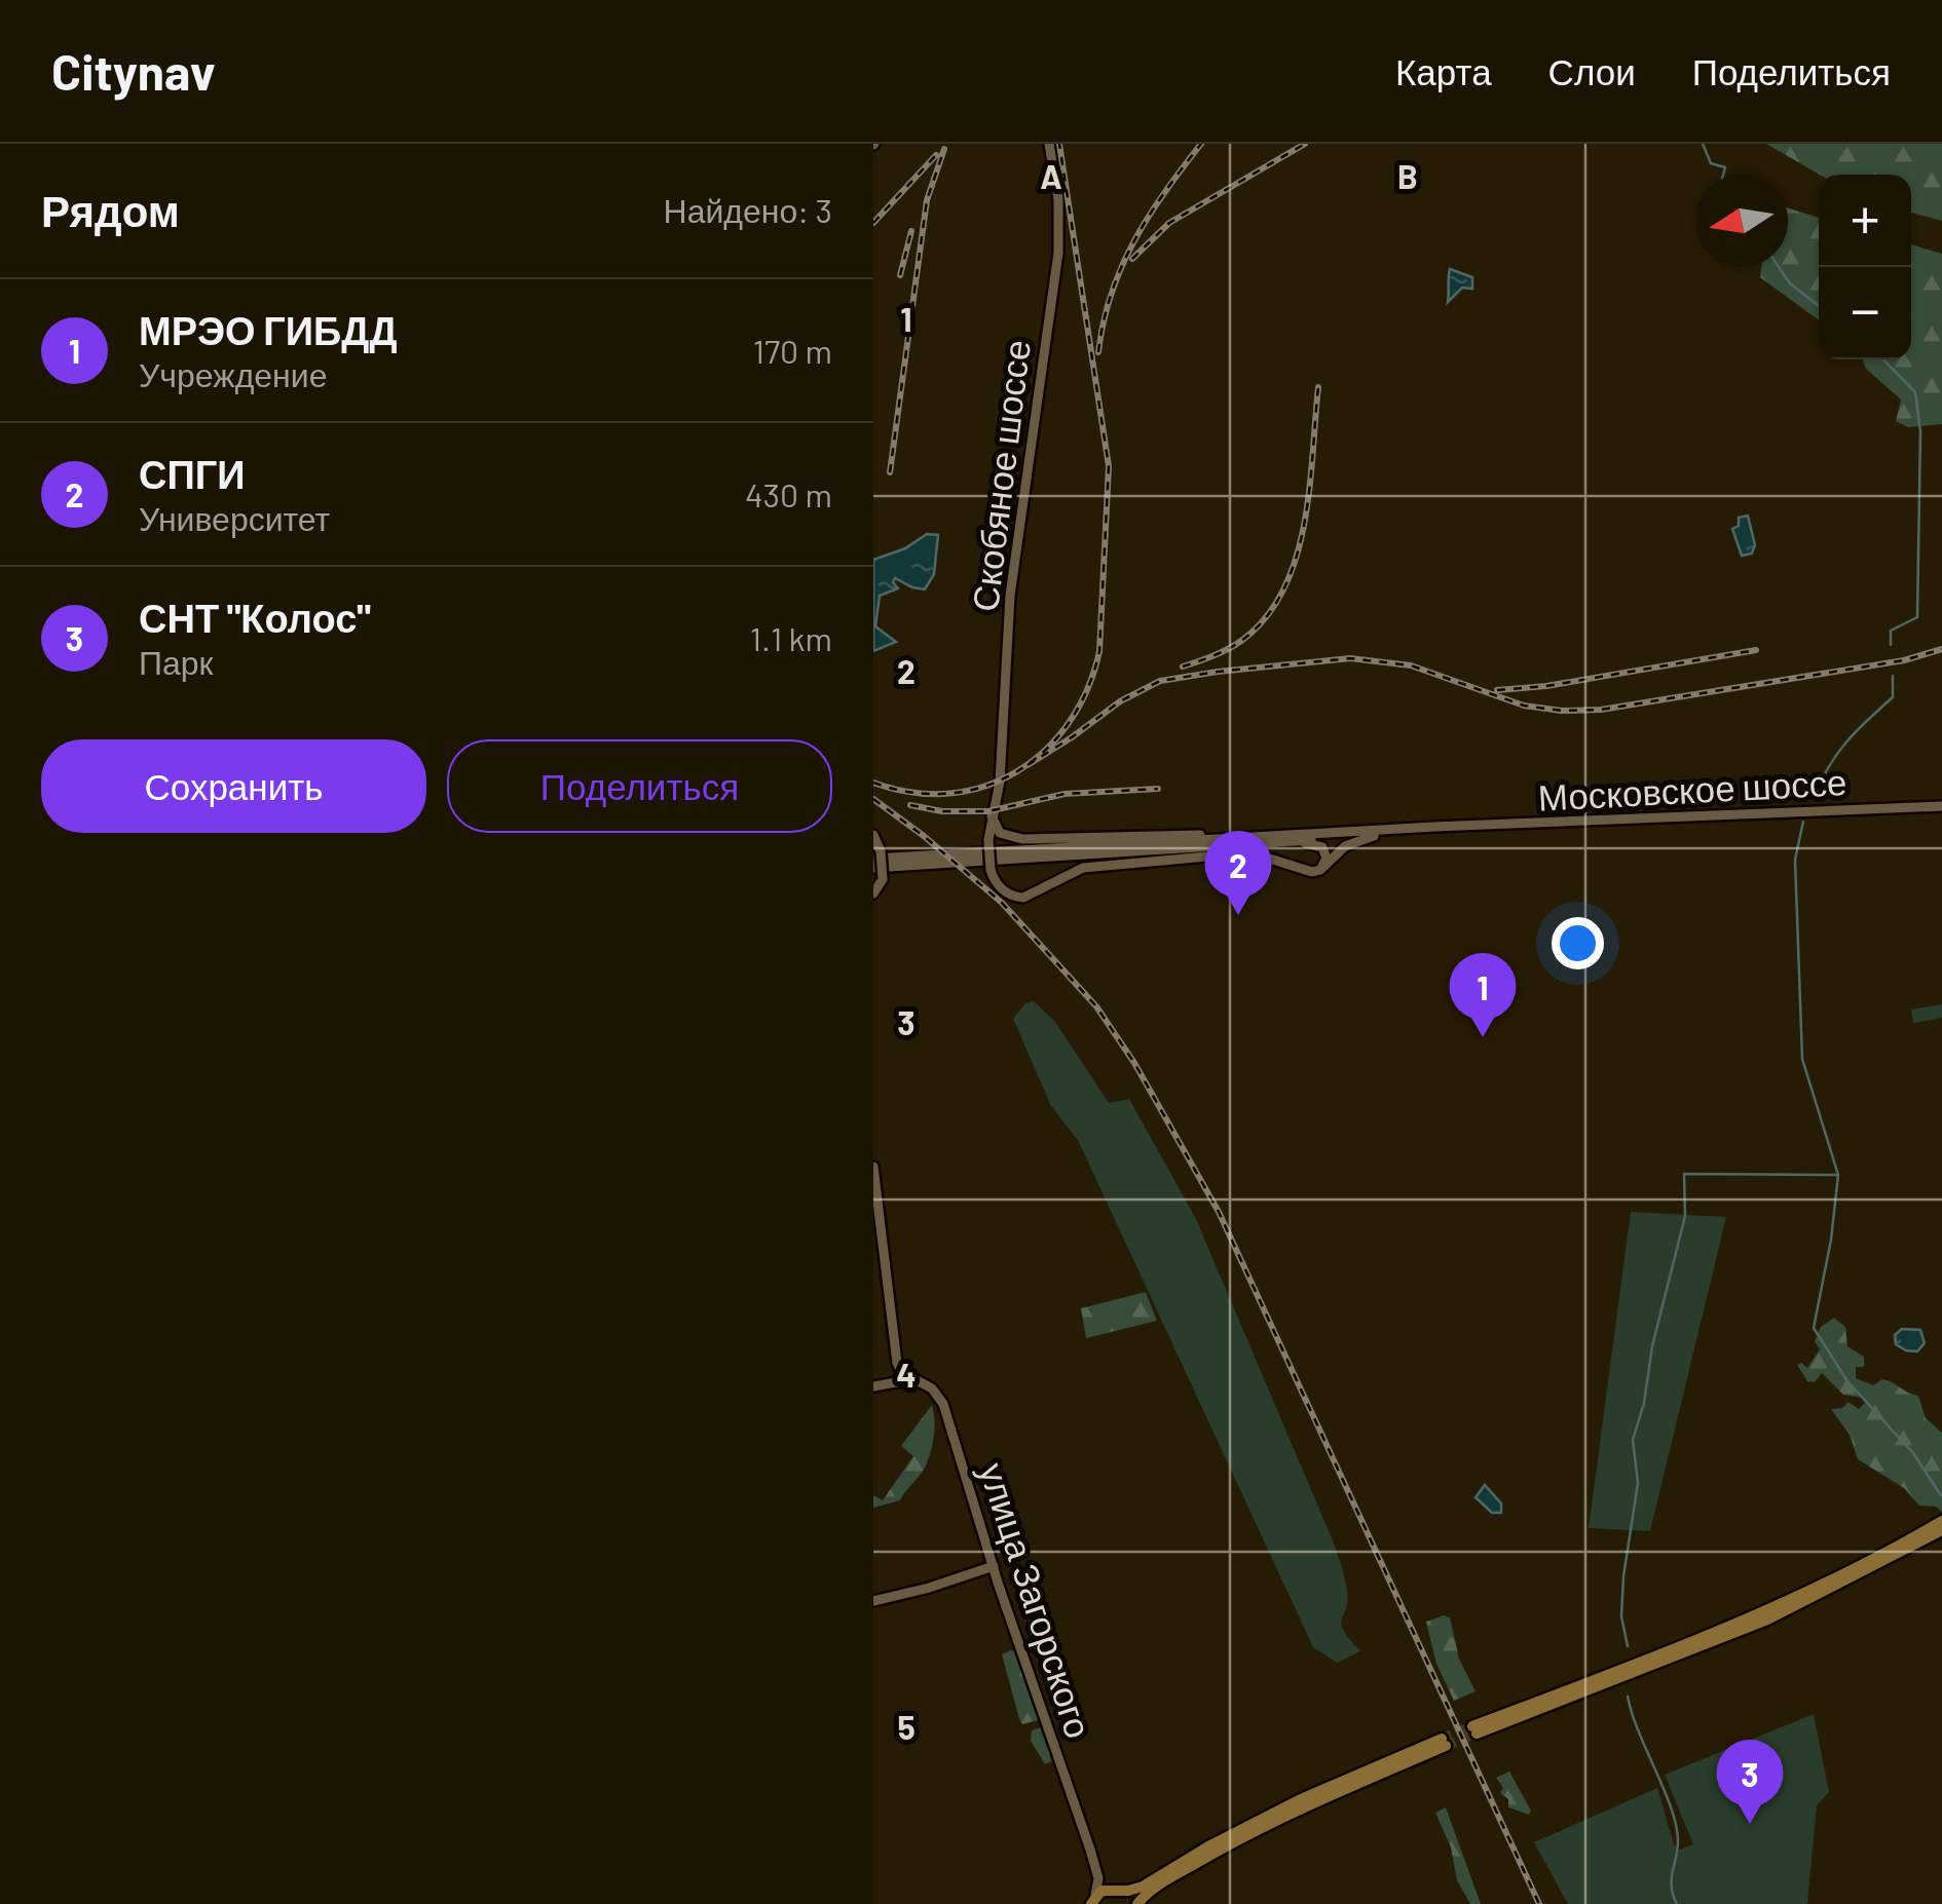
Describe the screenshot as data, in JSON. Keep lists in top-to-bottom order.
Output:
{
  "streets": {
    "main road": ["Скобяное шоссе", "Московское шоссе", "улица Загорского"]
  },
  "north": "left",
  "page": {
    "header": "Citynav",
    "nav": ["Карта", "Слои", "Поделиться"],
    "heading": ["Рядом", "Найдено: 3"],
    "map_buttons": ["+", "−"],
    "list": [
      {
        "mark": "1",
        "name": "МРЭО ГИБДД",
        "note": "Учреждение",
        "value": "170 m"
      },
      {
        "mark": "2",
        "name": "СПГИ",
        "note": "Университет",
        "value": "430 m"
      },
      {
        "mark": "3",
        "name": "СНТ \"Колос\"",
        "note": "Парк",
        "value": "1.1 km"
      }
    ],
    "buttons": ["Сохранить", "Поделиться"],
    "pins": ["2", "1", "3"]
  },
  "grid": {
    "columns": ["A", "B"],
    "rows": [
      "1",
      "2",
      "3",
      "4",
      "5"
    ]
  }
}
